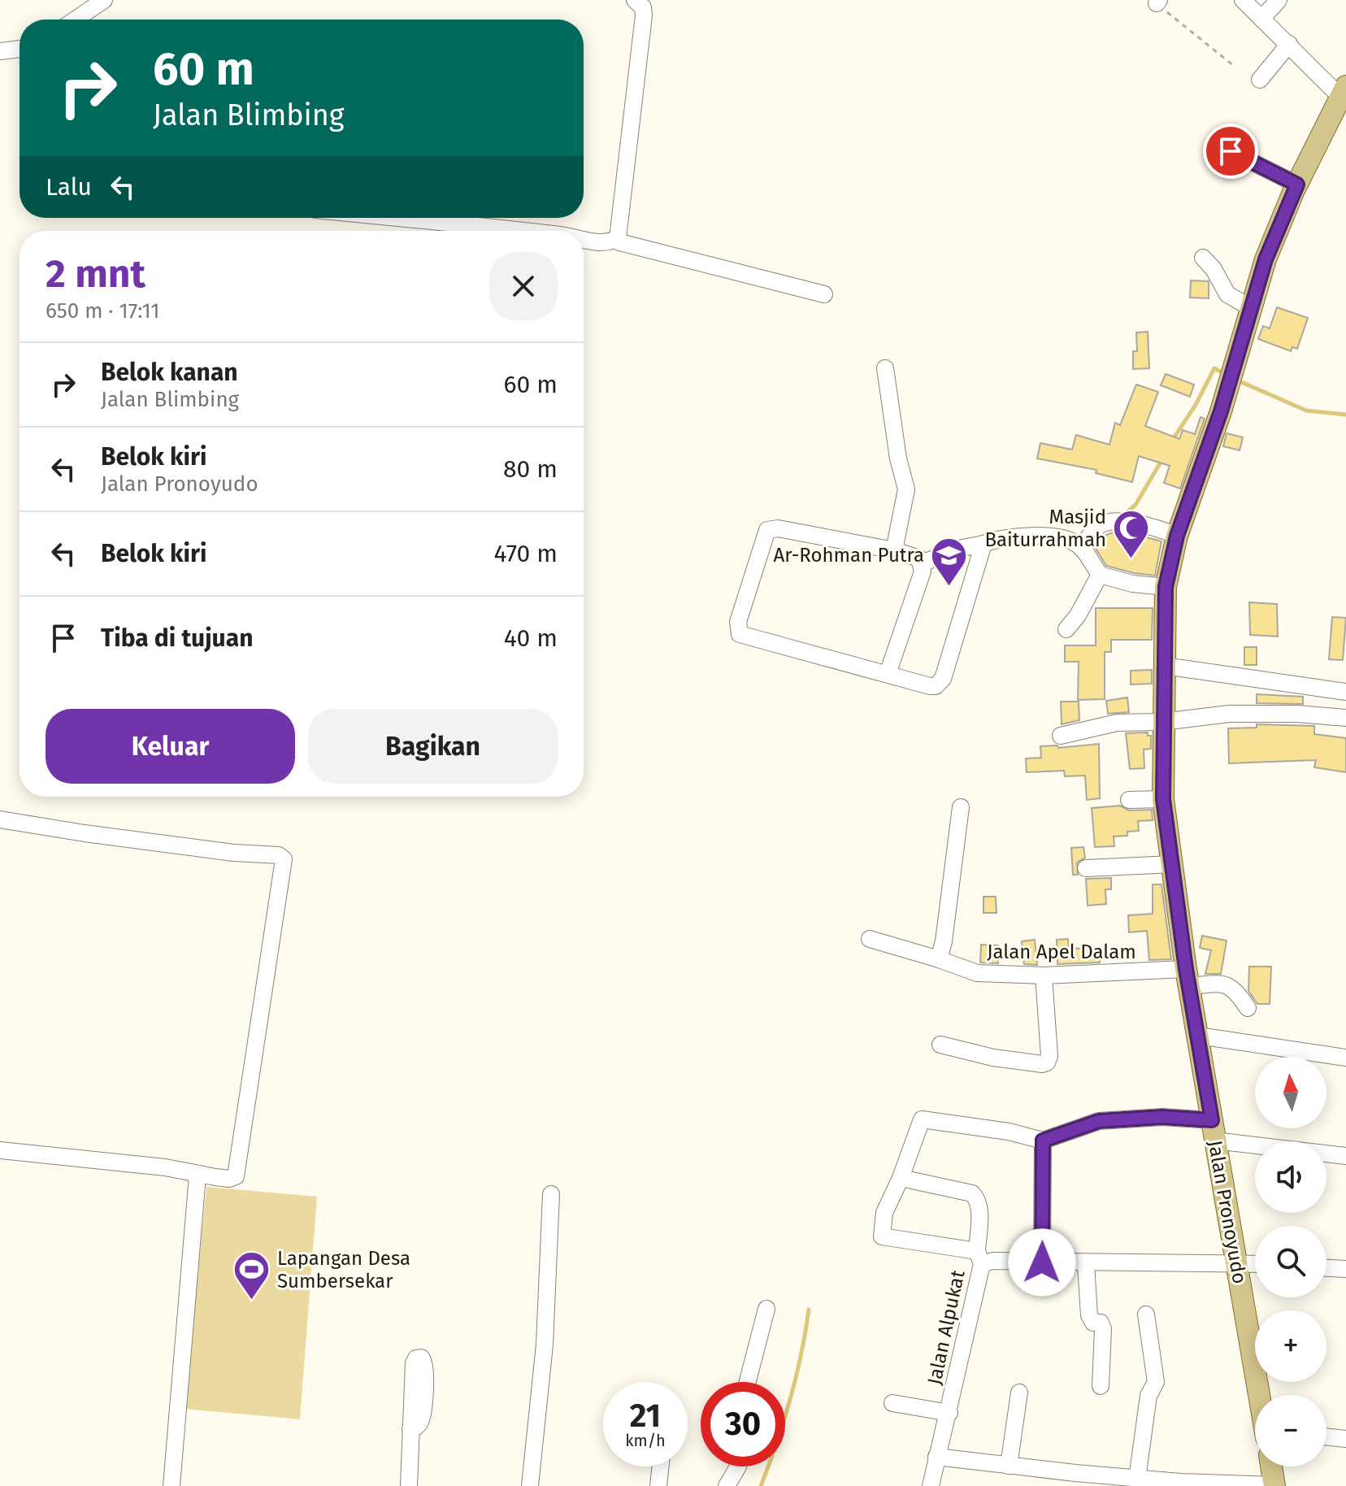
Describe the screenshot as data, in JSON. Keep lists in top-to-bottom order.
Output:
{
  "streets": {
    "main road": ["Jalan Pronoyudo"],
    "street": ["Jalan Apel Dalam", "Jalan Alpukat"]
  },
  "crossings": [
    ["Jalan Apel Dalam", "Jalan Pronoyudo"],
    ["Jalan Pronoyudo", "Jalan Alpukat"]
  ],
  "places": {
    "mosque": ["Masjid Baiturrahmah"],
    "school or university": ["Ar-Rohman Putra"],
    "sports": ["Lapangan Desa Sumbersekar"]
  },
  "north": "top",
  "page": {
    "turn": ["60 m", "Jalan Blimbing"],
    "then": "Lalu",
    "heading": ["2 mnt", "650 m · 17:11"],
    "list": [
      {
        "name": "Belok kanan",
        "note": "Jalan Blimbing",
        "value": "60 m"
      },
      {
        "name": "Belok kiri",
        "note": "Jalan Pronoyudo",
        "value": "80 m"
      },
      {
        "name": "Belok kiri",
        "value": "470 m"
      },
      {
        "name": "Tiba di tujuan",
        "value": "40 m"
      }
    ],
    "buttons": ["Keluar", "Bagikan"],
    "map_buttons": ["+", "−"],
    "speed": "21 km/h",
    "limit": "30"
  }
}
